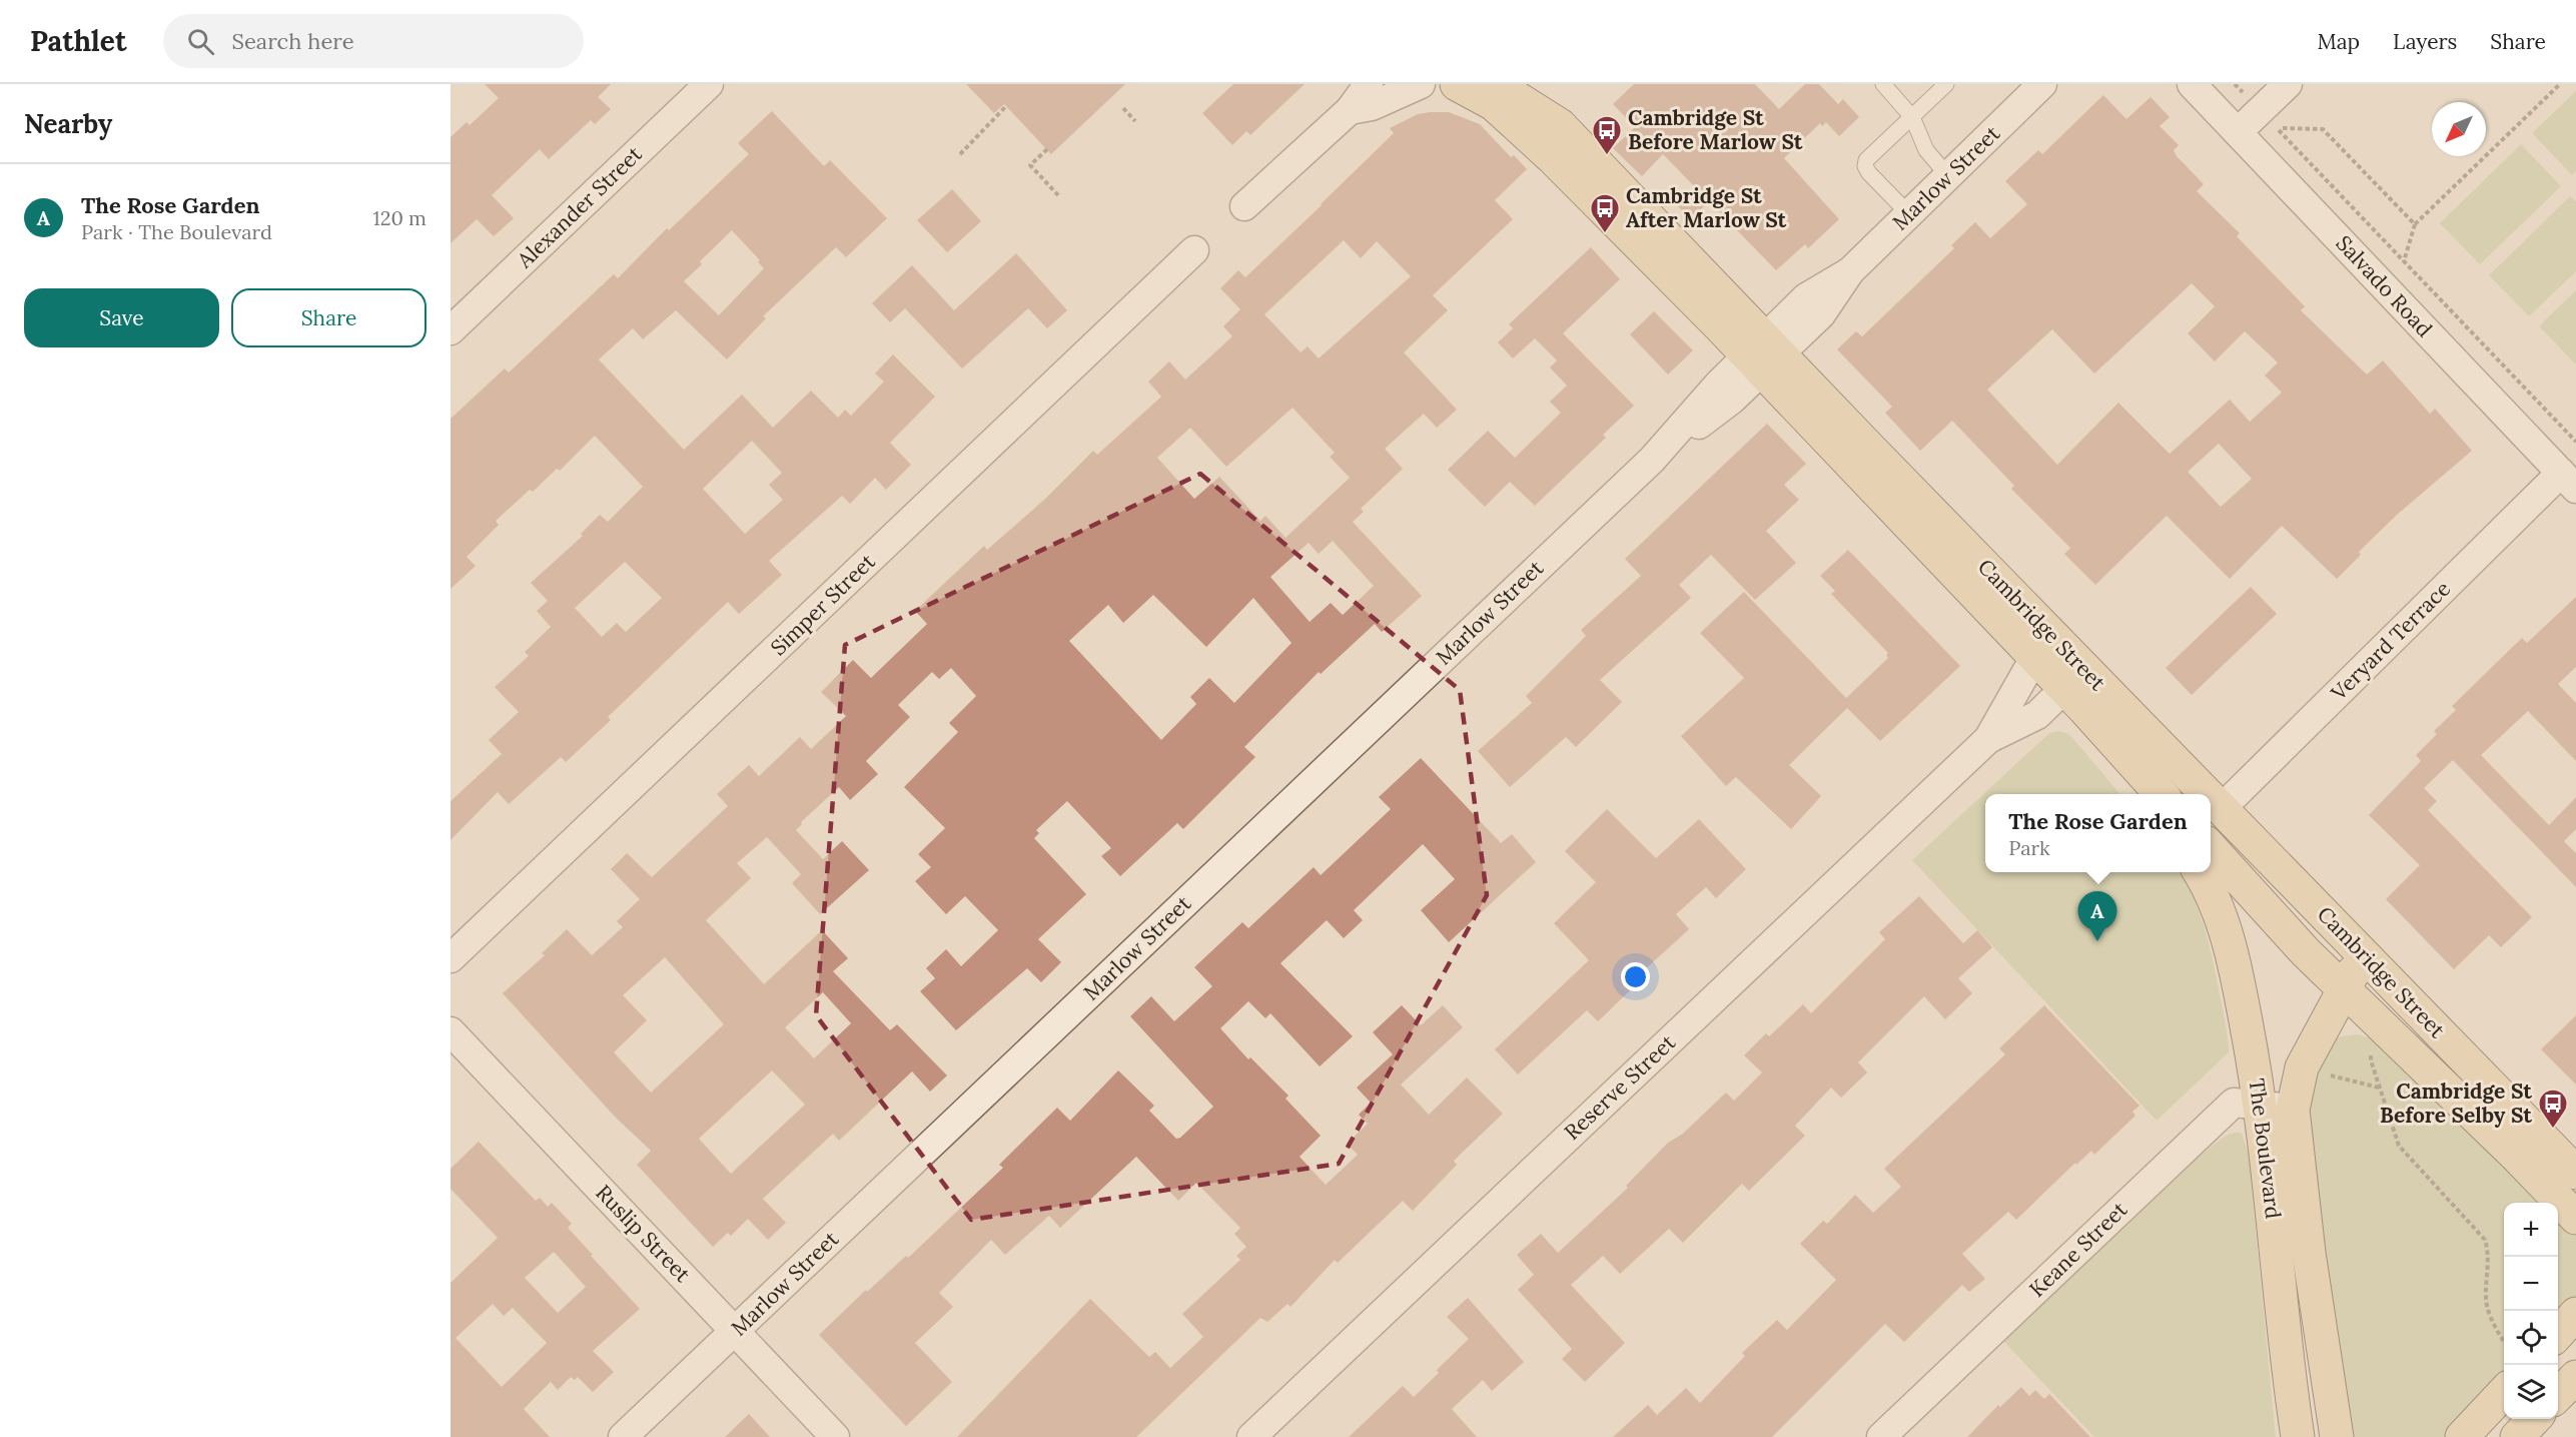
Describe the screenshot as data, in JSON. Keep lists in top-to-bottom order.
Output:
{
  "streets": {
    "main road": ["Cambridge Street", "The Boulevard"],
    "street": [
      "Marlow Street",
      "Alexander Street",
      "Salvado Road",
      "Simper Street",
      "Veryard Terrace",
      "Reserve Street",
      "Ruslip Street",
      "Keane Street"
    ]
  },
  "crossings": [
    ["Marlow Street", "Cambridge Street"],
    ["Marlow Street", "Ruslip Street"],
    ["Salvado Road", "Veryard Terrace"],
    ["Cambridge Street", "Veryard Terrace"],
    ["Cambridge Street", "Reserve Street"],
    ["Cambridge Street", "The Boulevard"],
    ["The Boulevard", "Keane Street"]
  ],
  "places": {
    "bus stop": ["Cambridge St Before Marlow St", "Cambridge St After Marlow St", "Cambridge St Before Selby St"]
  },
  "north": "bottom left",
  "page": {
    "header": "Pathlet",
    "search": "Search here",
    "nav": ["Map", "Layers", "Share"],
    "heading": "Nearby",
    "list": [
      {
        "mark": "A",
        "name": "The Rose Garden",
        "note": "Park · The Boulevard",
        "value": "120 m"
      }
    ],
    "buttons": ["Save", "Share"],
    "popup": ["The Rose Garden", "Park"],
    "pins": "A",
    "map_buttons": ["+", "−"]
  }
}
